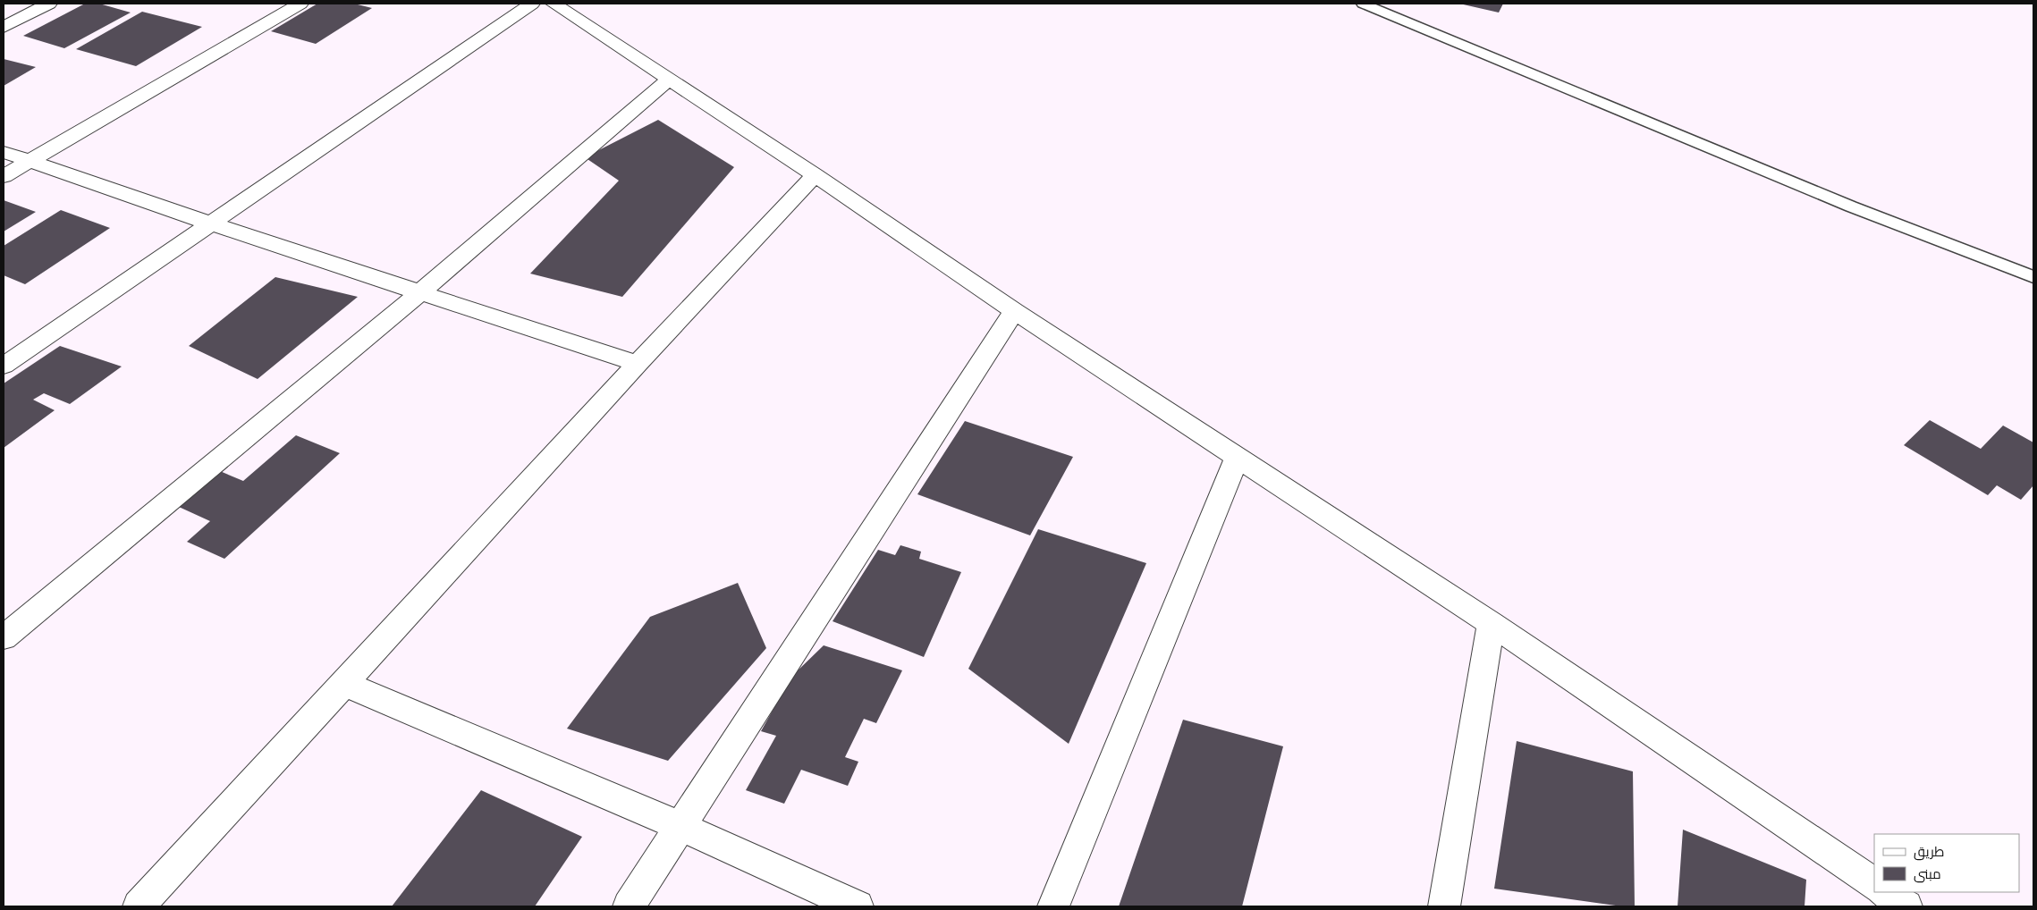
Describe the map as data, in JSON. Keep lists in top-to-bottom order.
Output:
{
  "legend": ["طريق", "مبنى"]
}
